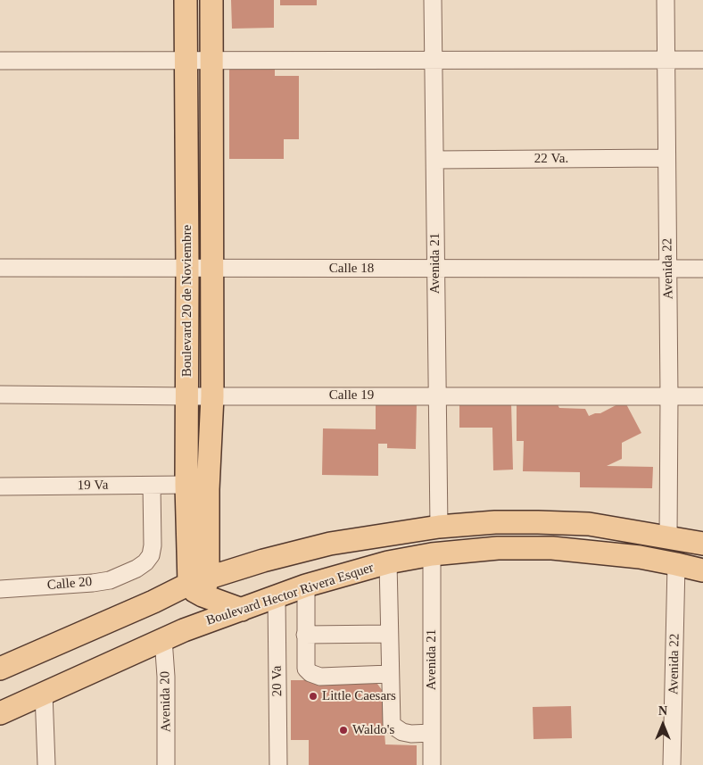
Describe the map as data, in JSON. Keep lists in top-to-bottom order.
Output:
{
  "streets": {
    "main road": ["Boulevard 20 de Noviembre", "Boulevard Hector Rivera Esquer"],
    "street": [
      "22 Va.",
      "Avenida 21",
      "Calle 18",
      "Avenida 22",
      "Calle 19",
      "19 Va",
      "Calle 20",
      "20 Va",
      "Avenida 20"
    ]
  },
  "crossings": [
    ["22 Va.", "Avenida 21"],
    ["22 Va.", "Avenida 22"],
    ["Avenida 21", "Calle 18"],
    ["Avenida 21", "Calle 19"],
    ["Avenida 21", "Boulevard Hector Rivera Esquer"],
    ["Calle 18", "Avenida 22"],
    ["Calle 18", "Boulevard 20 de Noviembre"],
    ["Avenida 22", "Calle 19"],
    ["Avenida 22", "Boulevard Hector Rivera Esquer"],
    ["Boulevard 20 de Noviembre", "Calle 19"],
    ["Boulevard 20 de Noviembre", "19 Va"],
    ["Boulevard 20 de Noviembre", "Boulevard Hector Rivera Esquer"],
    ["Boulevard 20 de Noviembre", "Avenida 20"],
    ["19 Va", "Calle 20"],
    ["Boulevard Hector Rivera Esquer", "20 Va"],
    ["Boulevard Hector Rivera Esquer", "Avenida 20"]
  ],
  "places": ["Little Caesars", "Waldo's"],
  "north": "top"
}
